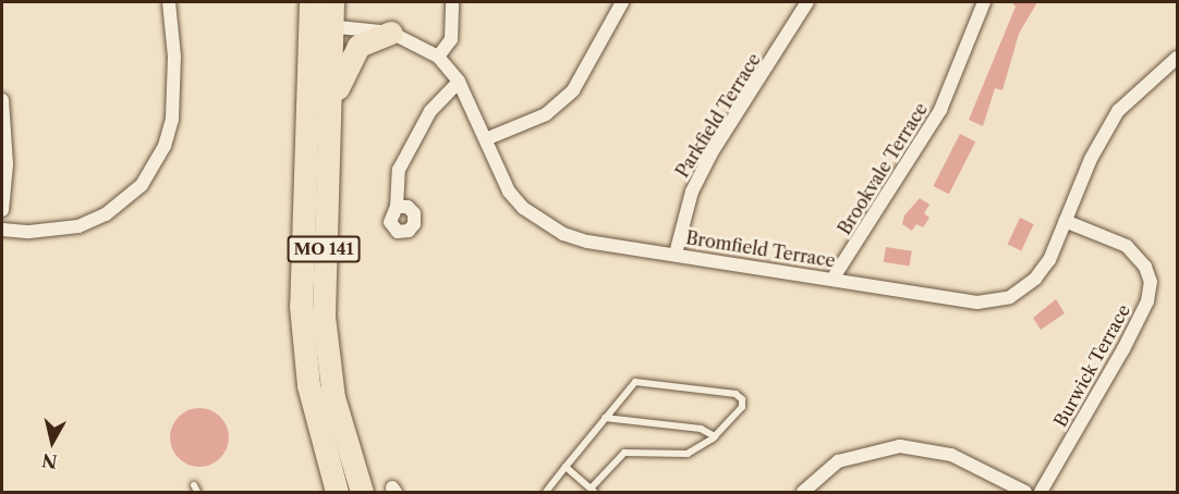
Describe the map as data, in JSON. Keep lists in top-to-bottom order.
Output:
{
  "streets": {
    "highway": ["MO 141"],
    "street": [
      "Parkfield Terrace",
      "Brookvale Terrace",
      "Bromfield Terrace",
      "Burwick Terrace"
    ]
  },
  "crossings": [
    ["Parkfield Terrace", "Bromfield Terrace"],
    ["Brookvale Terrace", "Bromfield Terrace"],
    ["MO 141", "Bromfield Terrace"],
    ["Bromfield Terrace", "Burwick Terrace"]
  ],
  "north": "bottom"
}
